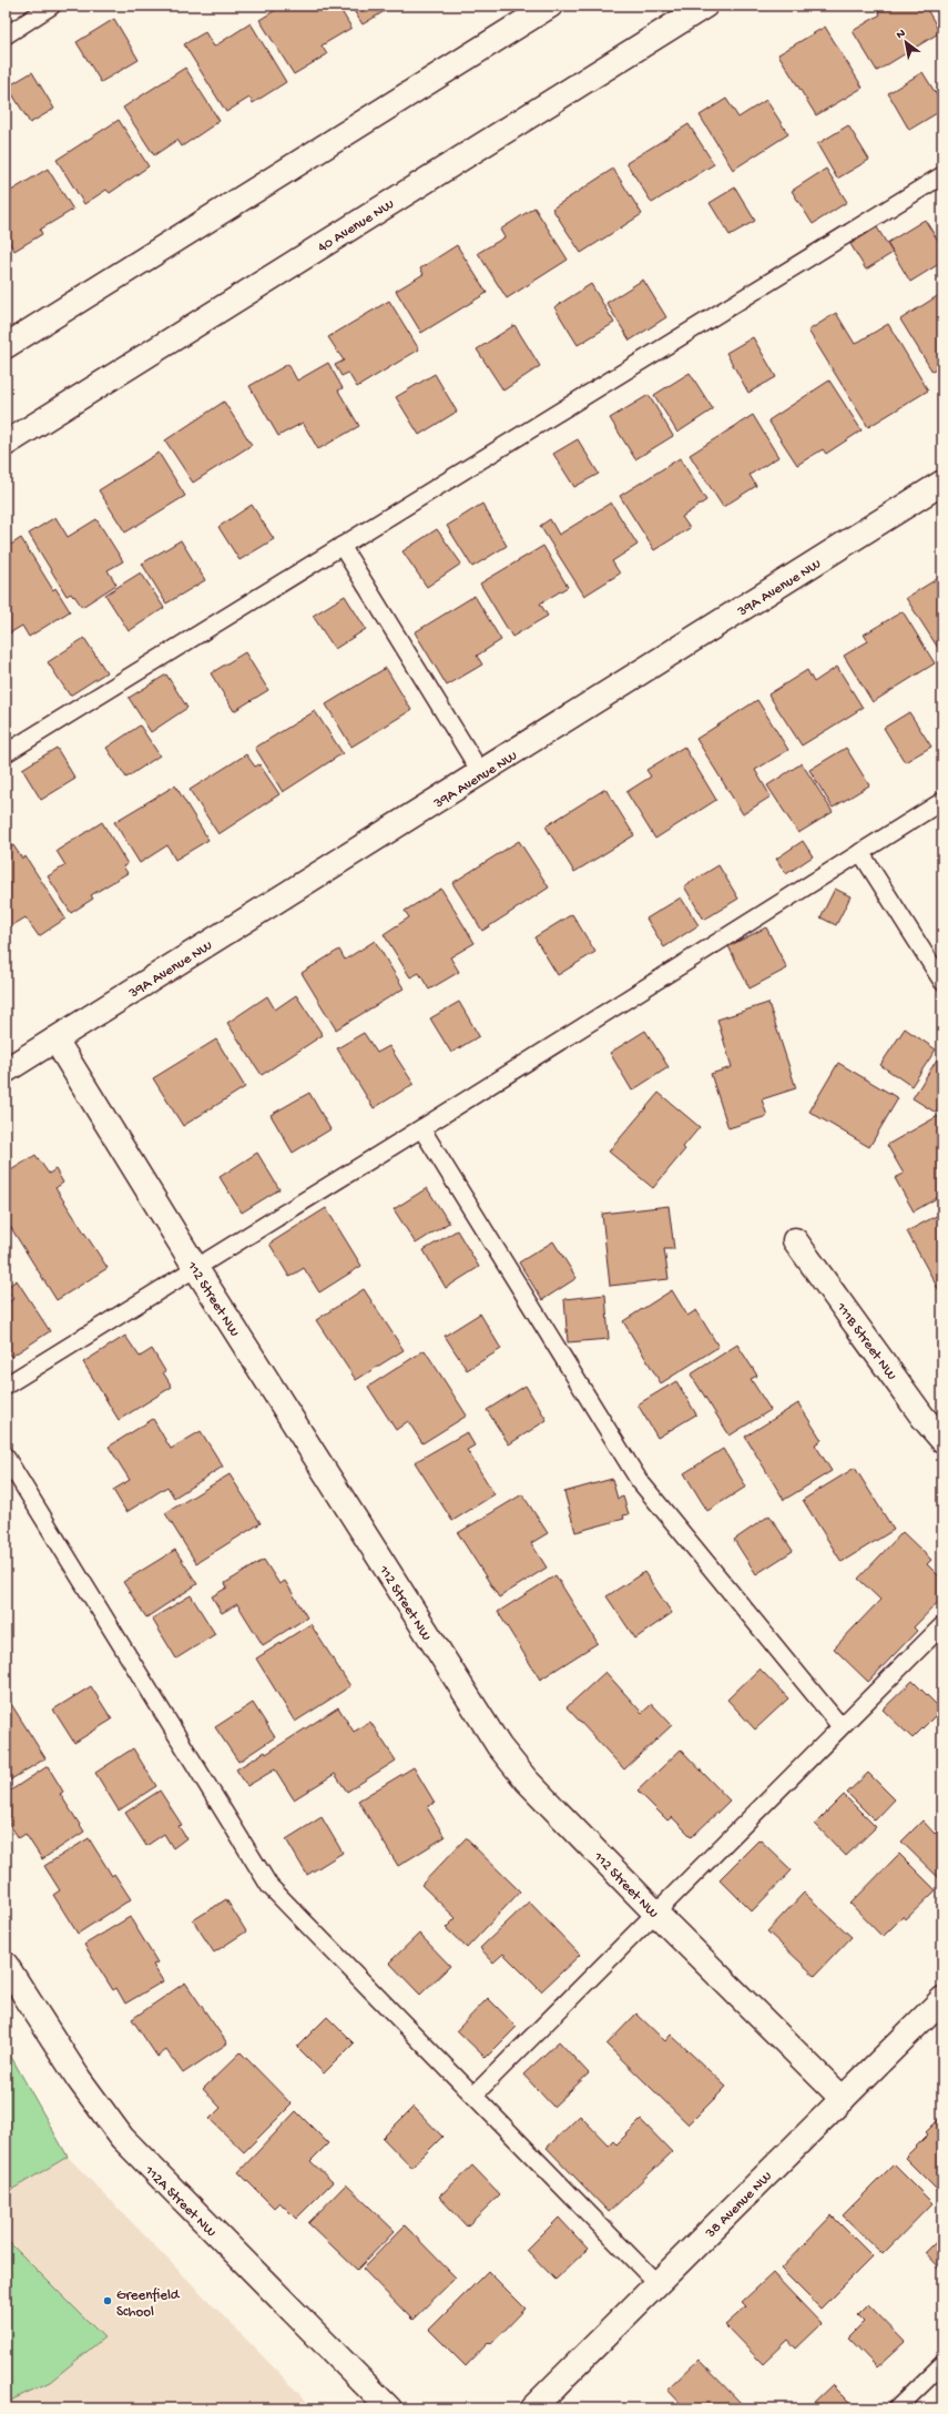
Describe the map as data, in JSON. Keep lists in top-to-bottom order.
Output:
{
  "streets": {
    "street": [
      "40 Avenue NW",
      "39A Avenue NW",
      "112 Street NW",
      "111B Street NW",
      "112A Street NW",
      "38 Avenue NW"
    ]
  },
  "crossings": [
    ["39A Avenue NW", "112 Street NW"],
    ["112 Street NW", "38 Avenue NW"]
  ],
  "places": ["Greenfield School"],
  "north": "top left"
}
